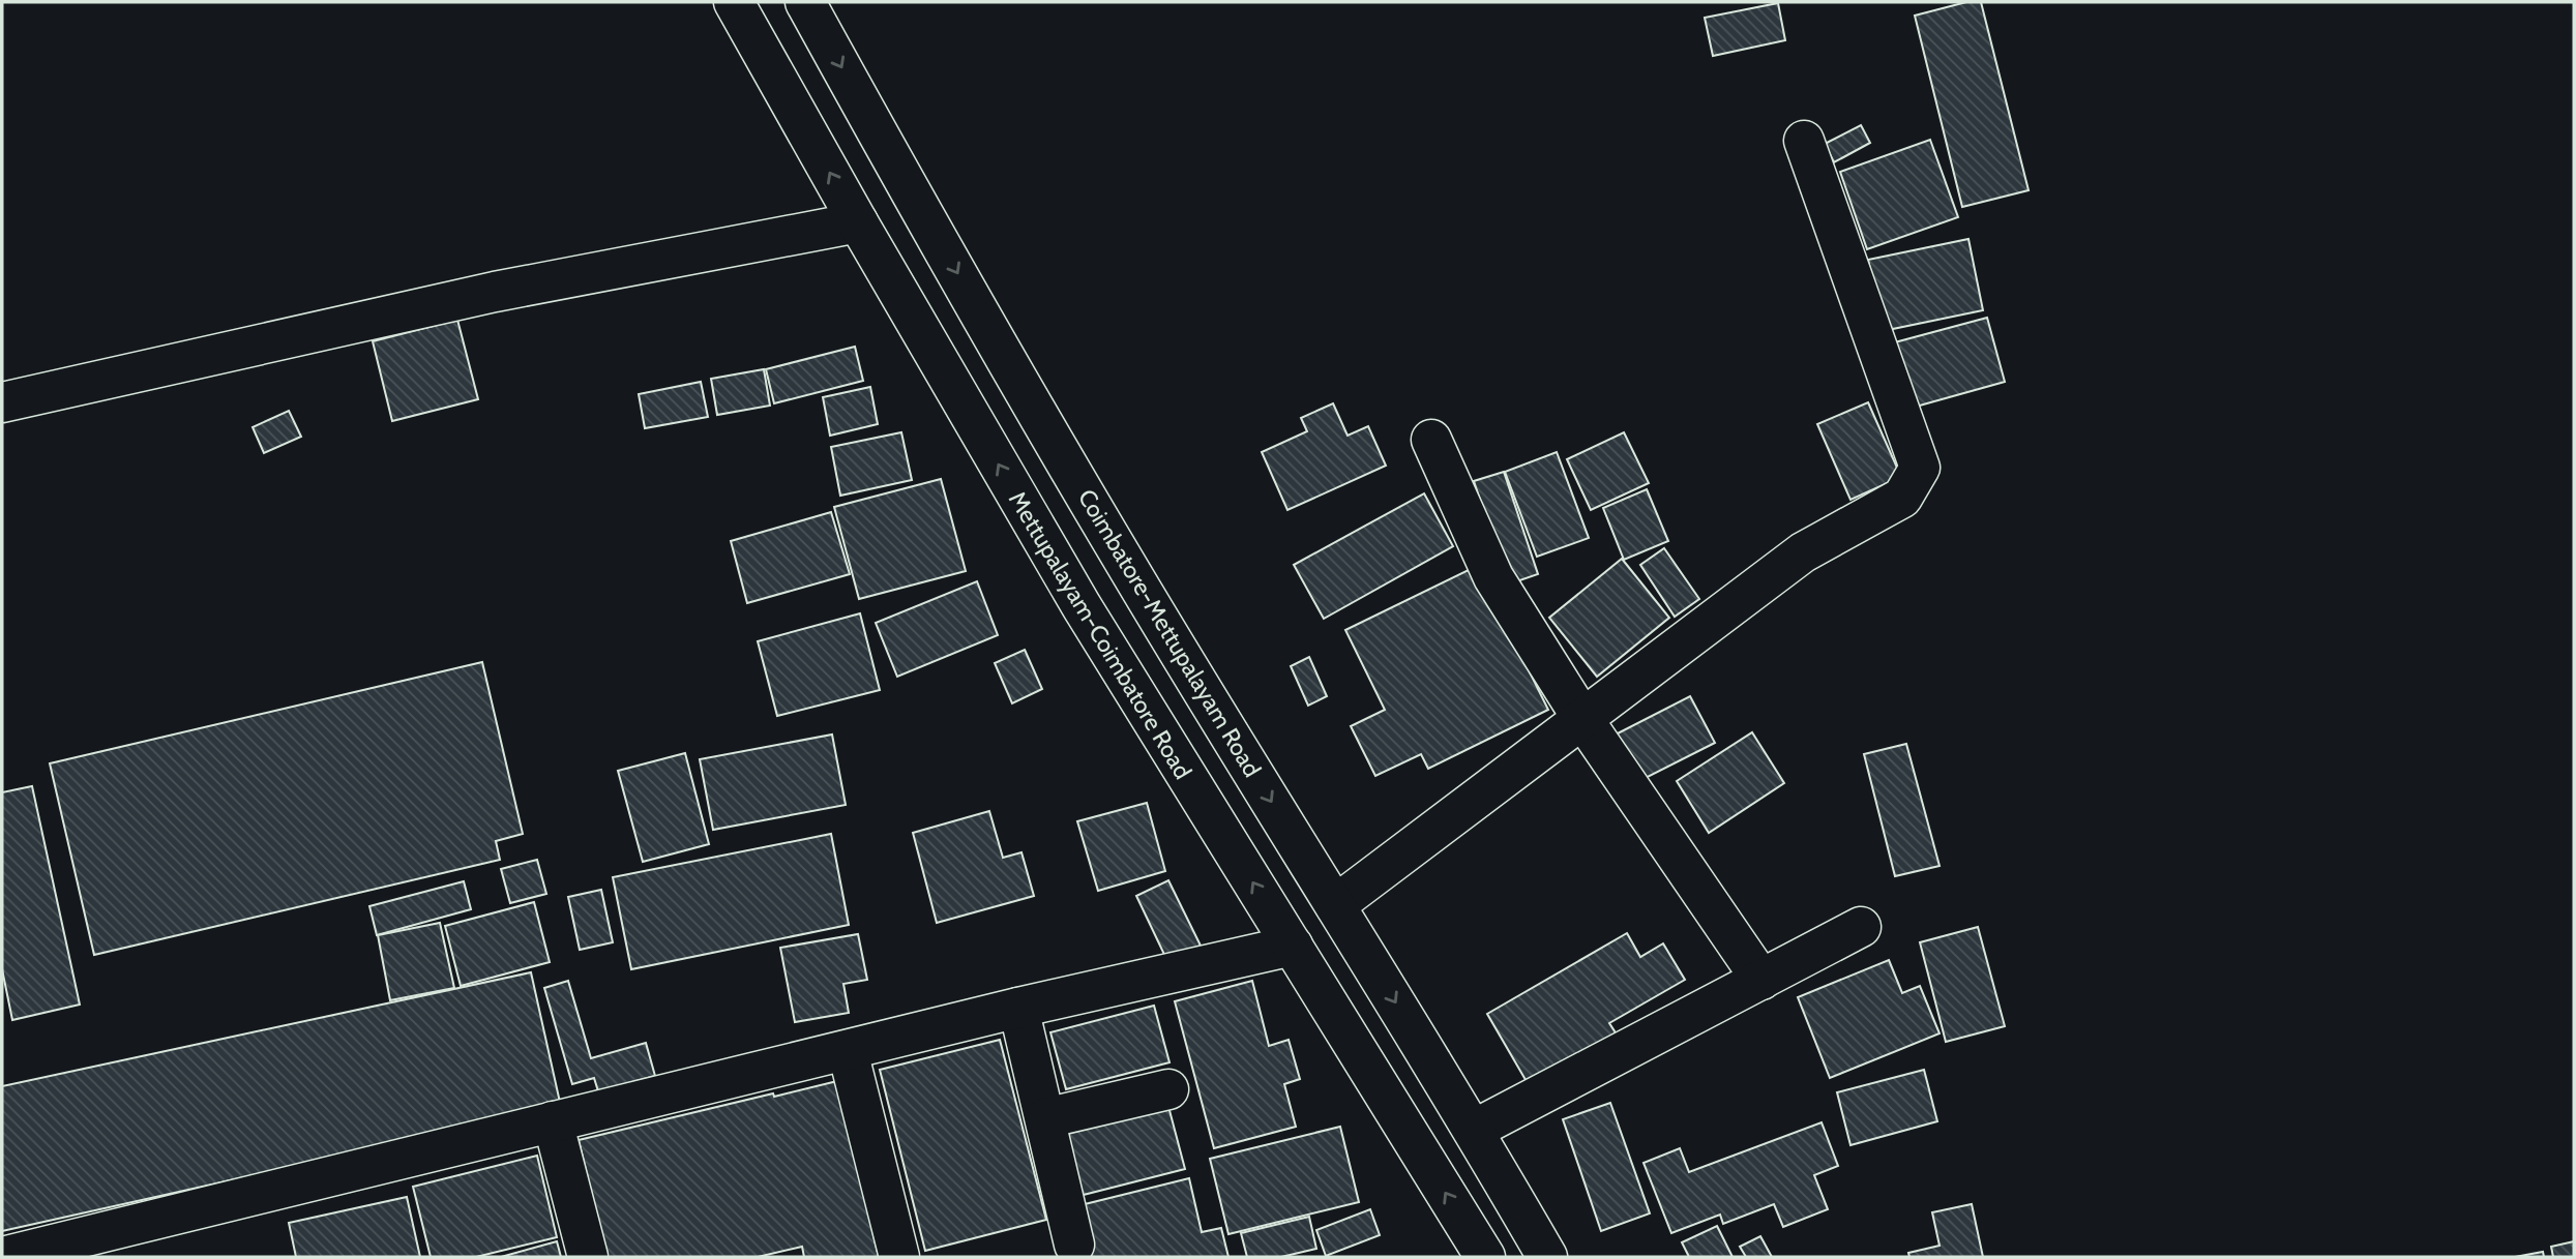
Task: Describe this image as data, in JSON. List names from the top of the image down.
{
  "streets": {
    "main road": ["Coimbatore-Mettupalayam Road", "Mettupalayam-Coimbatore Road"]
  },
  "one_way": ["Mettupalayam-Coimbatore Road"]
}
